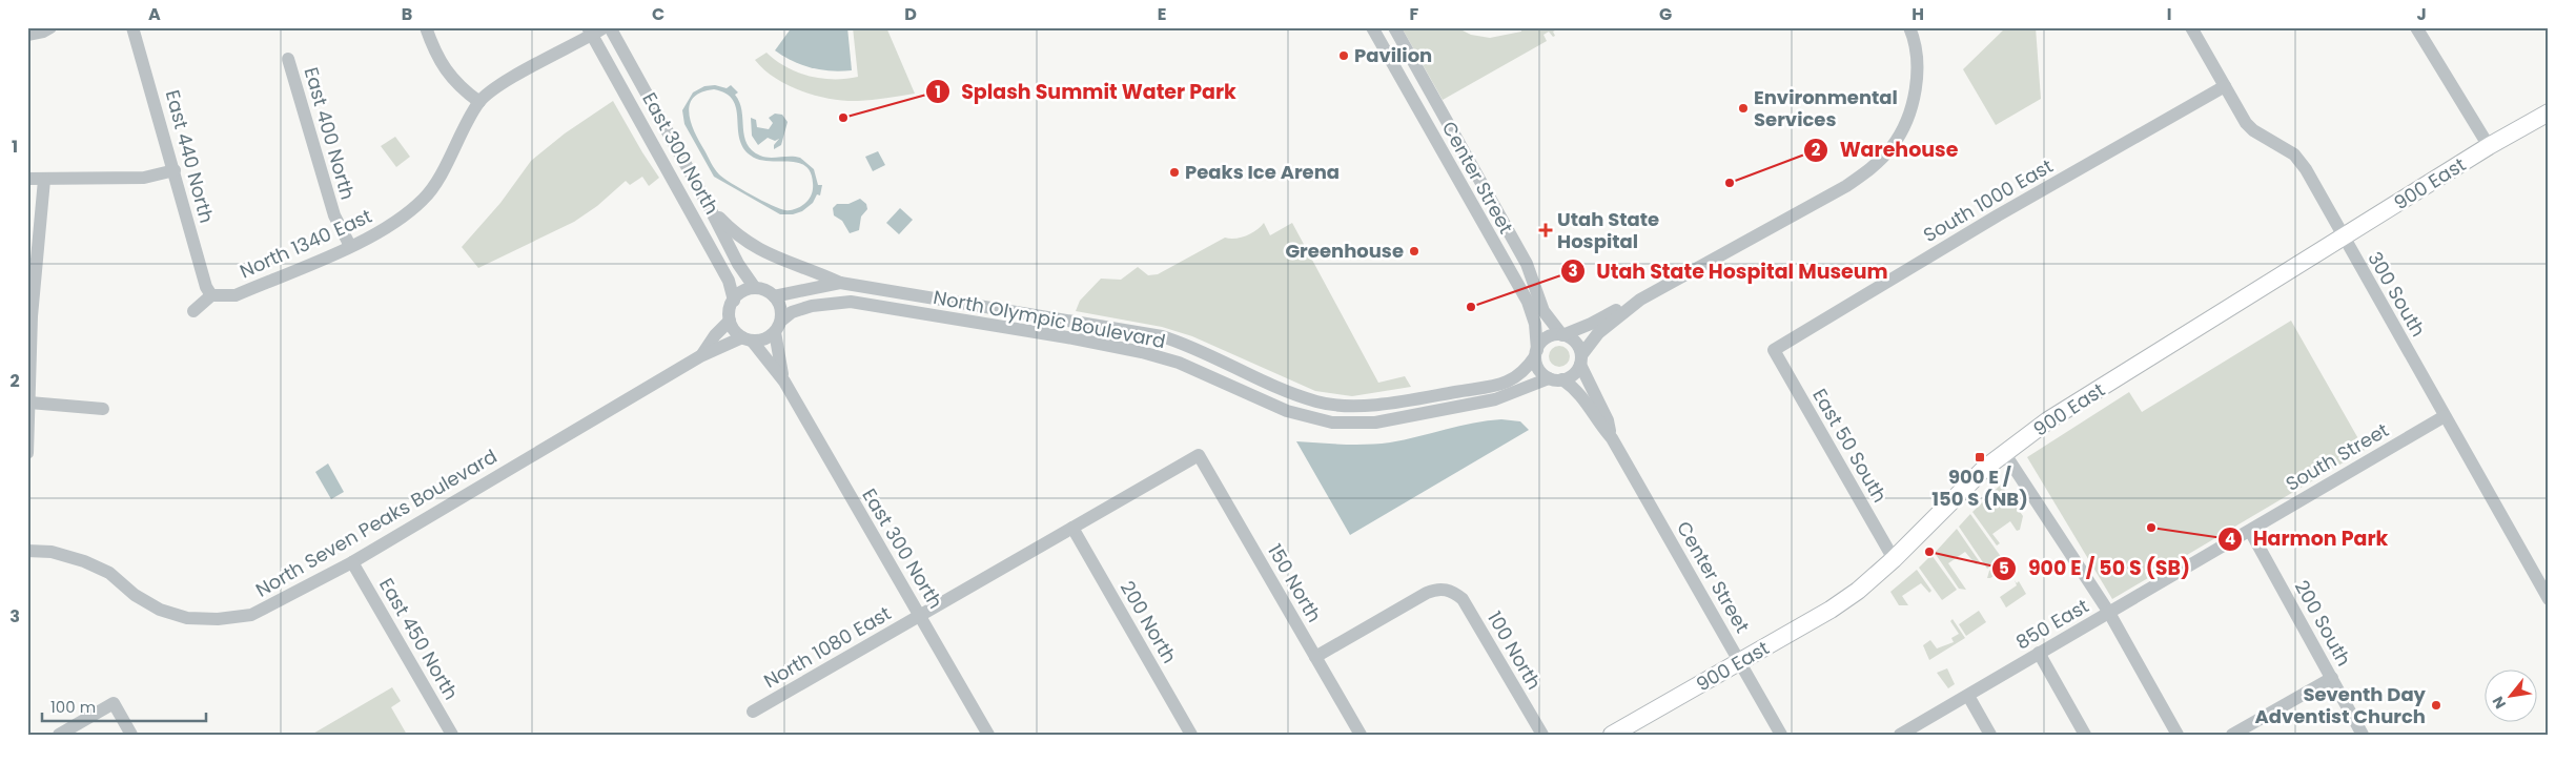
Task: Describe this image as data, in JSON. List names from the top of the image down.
{
  "streets": {
    "main road": ["900 East"],
    "street": [
      "East 400 North",
      "East 300 North",
      "East 440 North",
      "Center Street",
      "South 1000 East",
      "North 1340 East",
      "300 South",
      "North Olympic Boulevard",
      "East 50 South",
      "South Street",
      "North Seven Peaks Boulevard",
      "150 North",
      "200 North",
      "200 South",
      "850 East",
      "East 450 North",
      "North 1080 East",
      "100 North"
    ]
  },
  "crossings": [
    ["East 400 North", "North 1340 East"],
    ["East 300 North", "North 1340 East"],
    ["East 300 North", "North Olympic Boulevard"],
    ["East 300 North", "North Seven Peaks Boulevard"],
    ["East 300 North", "North 1080 East"],
    ["East 440 North", "North 1340 East"],
    ["Center Street", "900 East"],
    ["Center Street", "North Olympic Boulevard"],
    ["900 East", "300 South"],
    ["900 East", "East 50 South"],
    ["South 1000 East", "300 South"],
    ["South 1000 East", "East 50 South"],
    ["300 South", "South Street"],
    ["North Olympic Boulevard", "North Seven Peaks Boulevard"],
    ["South Street", "200 South"],
    ["South Street", "850 East"],
    ["North Seven Peaks Boulevard", "East 450 North"],
    ["150 North", "200 North"],
    ["150 North", "North 1080 East"],
    ["150 North", "100 North"],
    ["200 North", "North 1080 East"],
    ["200 South", "850 East"]
  ],
  "places": {
    "other": [
      "Pavilion",
      "Environmental Services",
      "Splash Summit Water Park",
      "Peaks Ice Arena",
      "Warehouse",
      "Greenhouse",
      "Utah State Hospital Museum",
      "Harmon Park",
      "900 E / 50 S (SB)",
      "Seventh Day Adventist Church"
    ],
    "health": ["Utah State Hospital"],
    "transit": ["900 E / 150 S (NB)"]
  },
  "scale_bar": "100 m",
  "north": "bottom left",
  "grid": {
    "columns": [
      "A",
      "B",
      "C",
      "D",
      "E",
      "F",
      "G",
      "H",
      "I",
      "J"
    ],
    "rows": ["1", "2", "3"]
  }
}
